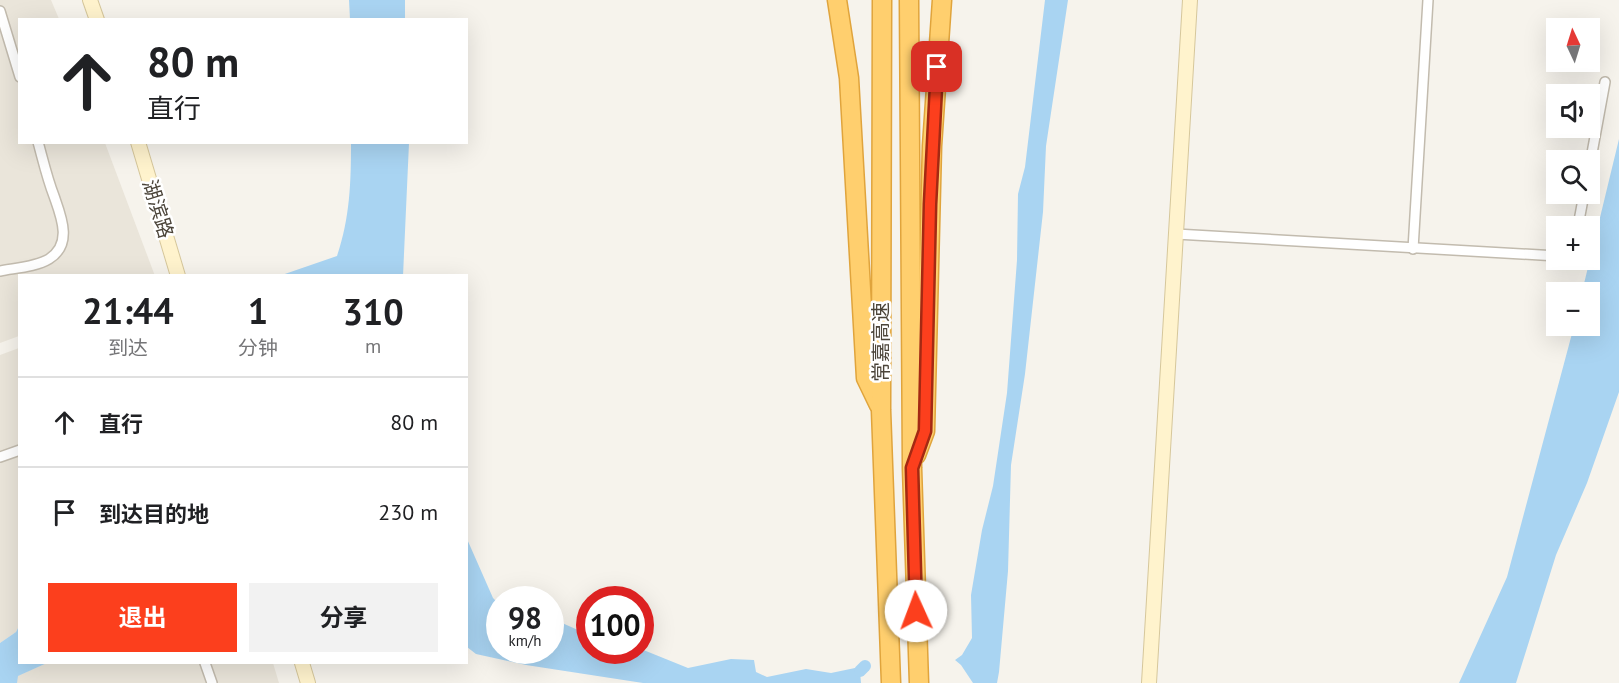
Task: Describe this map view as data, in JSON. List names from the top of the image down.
{
  "streets": {
    "highway": ["常嘉高速"],
    "street": ["湖滨路"]
  },
  "north": "top",
  "page": {
    "map_buttons": ["+", "−"],
    "turn": ["80 m", "直行"],
    "eta": [
      "21:44",
      "到达",
      "1",
      "分钟",
      "310",
      "m"
    ],
    "list": [
      {
        "name": "直行",
        "value": "80 m"
      },
      {
        "name": "到达目的地",
        "value": "230 m"
      }
    ],
    "buttons": ["退出", "分享"],
    "speed": "98 km/h",
    "limit": "100"
  }
}
